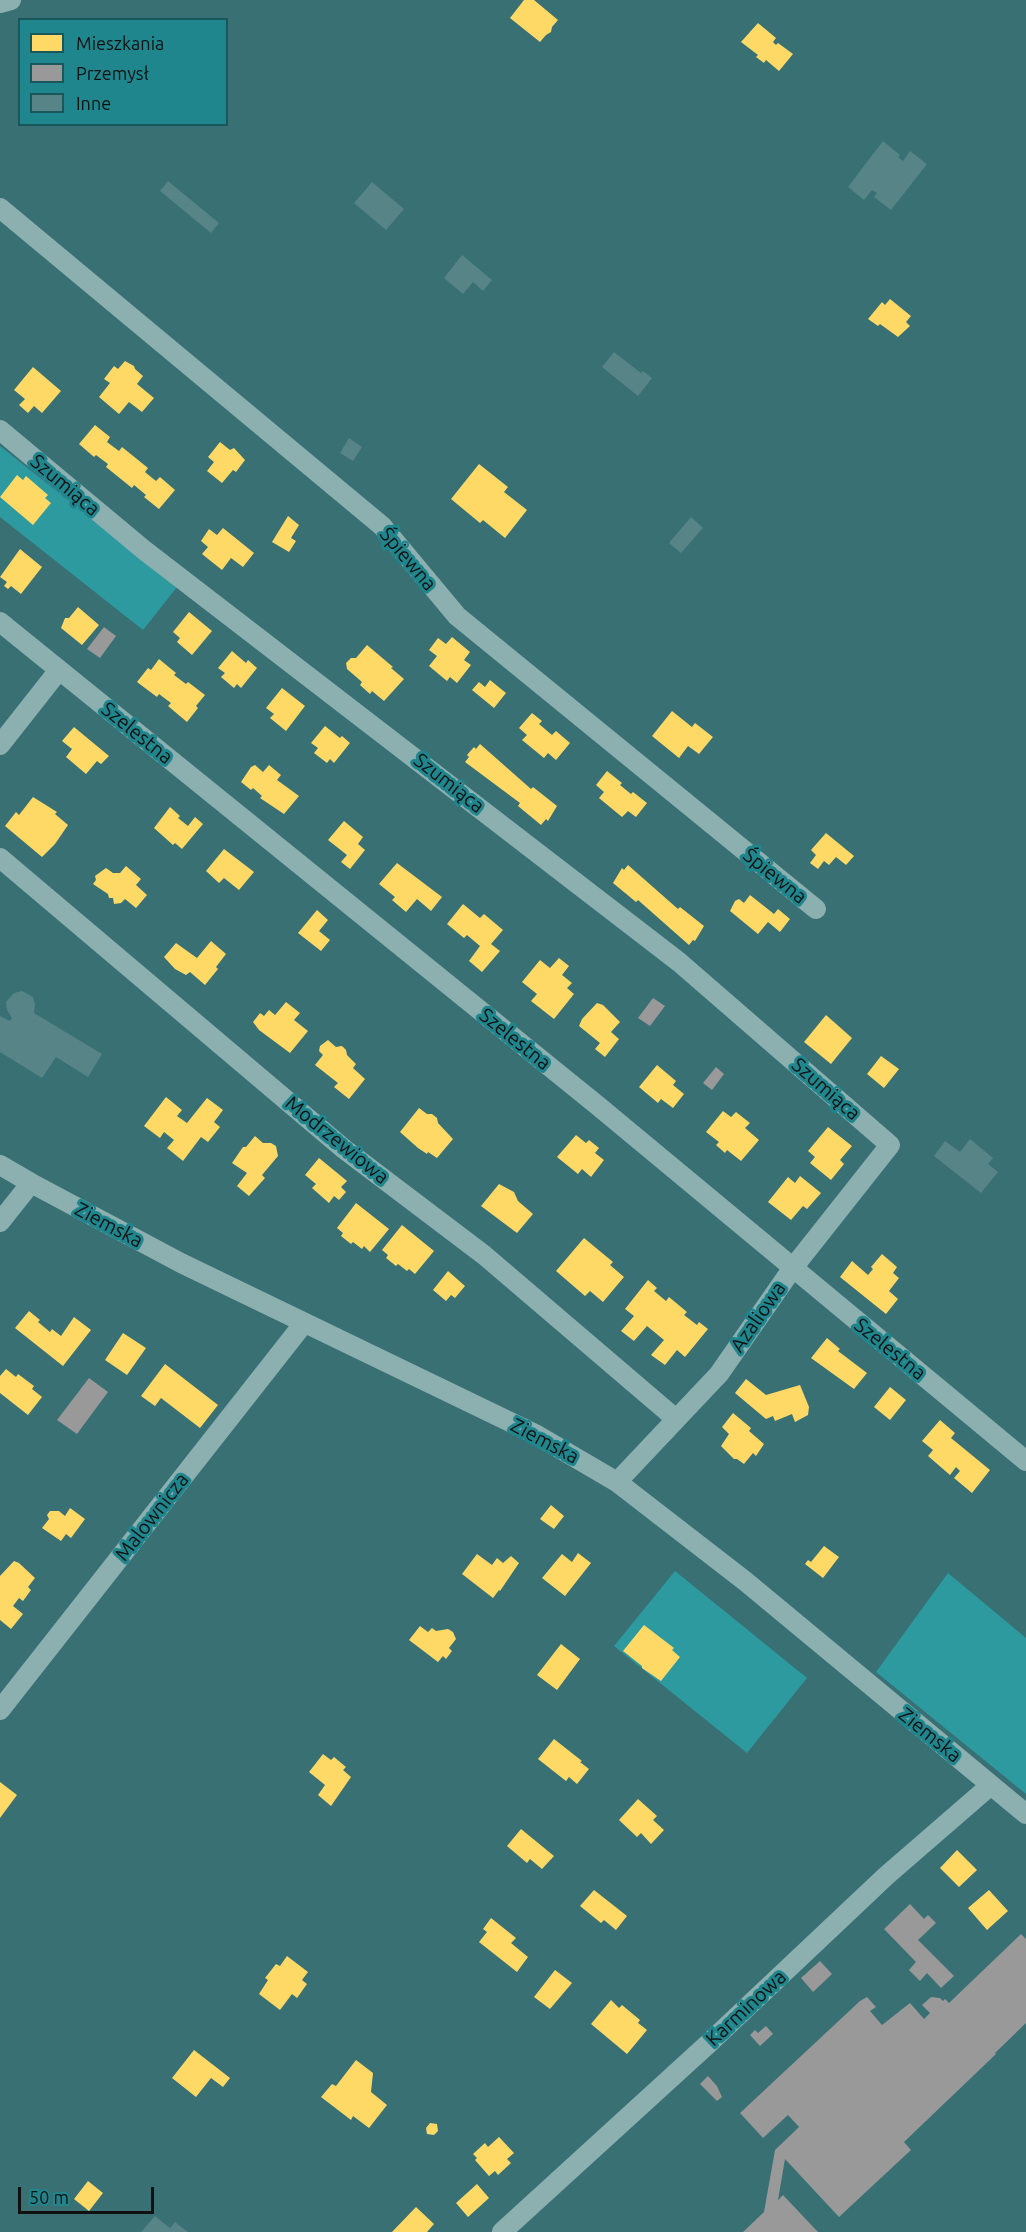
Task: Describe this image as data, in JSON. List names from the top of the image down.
{
  "streets": {
    "street": [
      "Szumiąca",
      "Śpiewna",
      "Szelestna",
      "Modrzewiowa",
      "Ziemska",
      "Azaliowa",
      "Malownicza",
      "Karminowa"
    ]
  },
  "crossings": [
    ["Szumiąca", "Azaliowa"],
    ["Szelestna", "Azaliowa"],
    ["Modrzewiowa", "Azaliowa"],
    ["Ziemska", "Azaliowa"],
    ["Ziemska", "Malownicza"],
    ["Ziemska", "Karminowa"]
  ],
  "legend": ["Mieszkania", "Przemysł", "Inne"],
  "scale_bar": "50 m"
}
